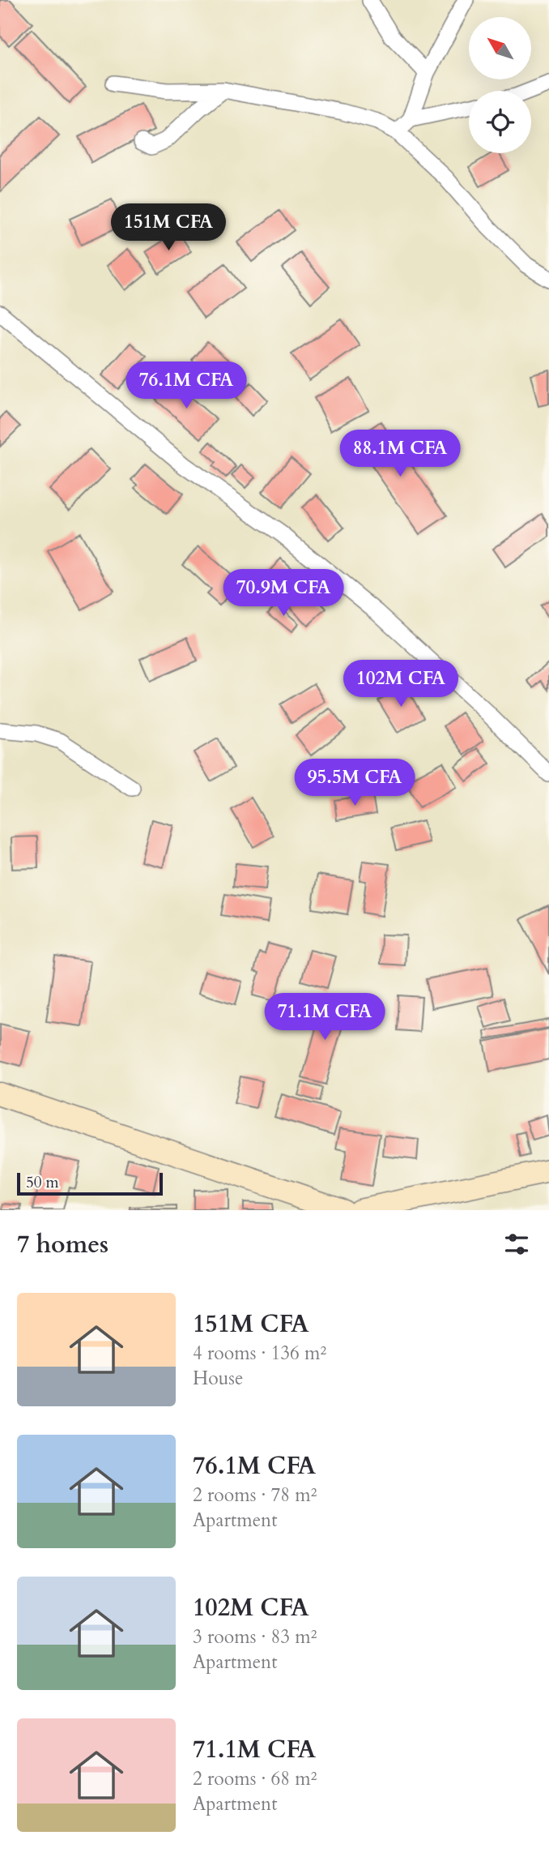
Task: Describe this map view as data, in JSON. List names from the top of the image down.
{
  "scale_bar": "50 m",
  "north": "top left",
  "page": {
    "price": [
      "151M CFA",
      "76.1M CFA",
      "88.1M CFA",
      "70.9M CFA",
      "102M CFA",
      "95.5M CFA",
      "71.1M CFA"
    ],
    "scale": "50 m",
    "heading": "7 homes",
    "list": [
      {
        "name": "151M CFA",
        "note": "4 rooms · 136 m² · House"
      },
      {
        "name": "76.1M CFA",
        "note": "2 rooms · 78 m² · Apartment"
      },
      {
        "name": "102M CFA",
        "note": "3 rooms · 83 m² · Apartment"
      },
      {
        "name": "71.1M CFA",
        "note": "2 rooms · 68 m² · Apartment"
      }
    ]
  }
}
